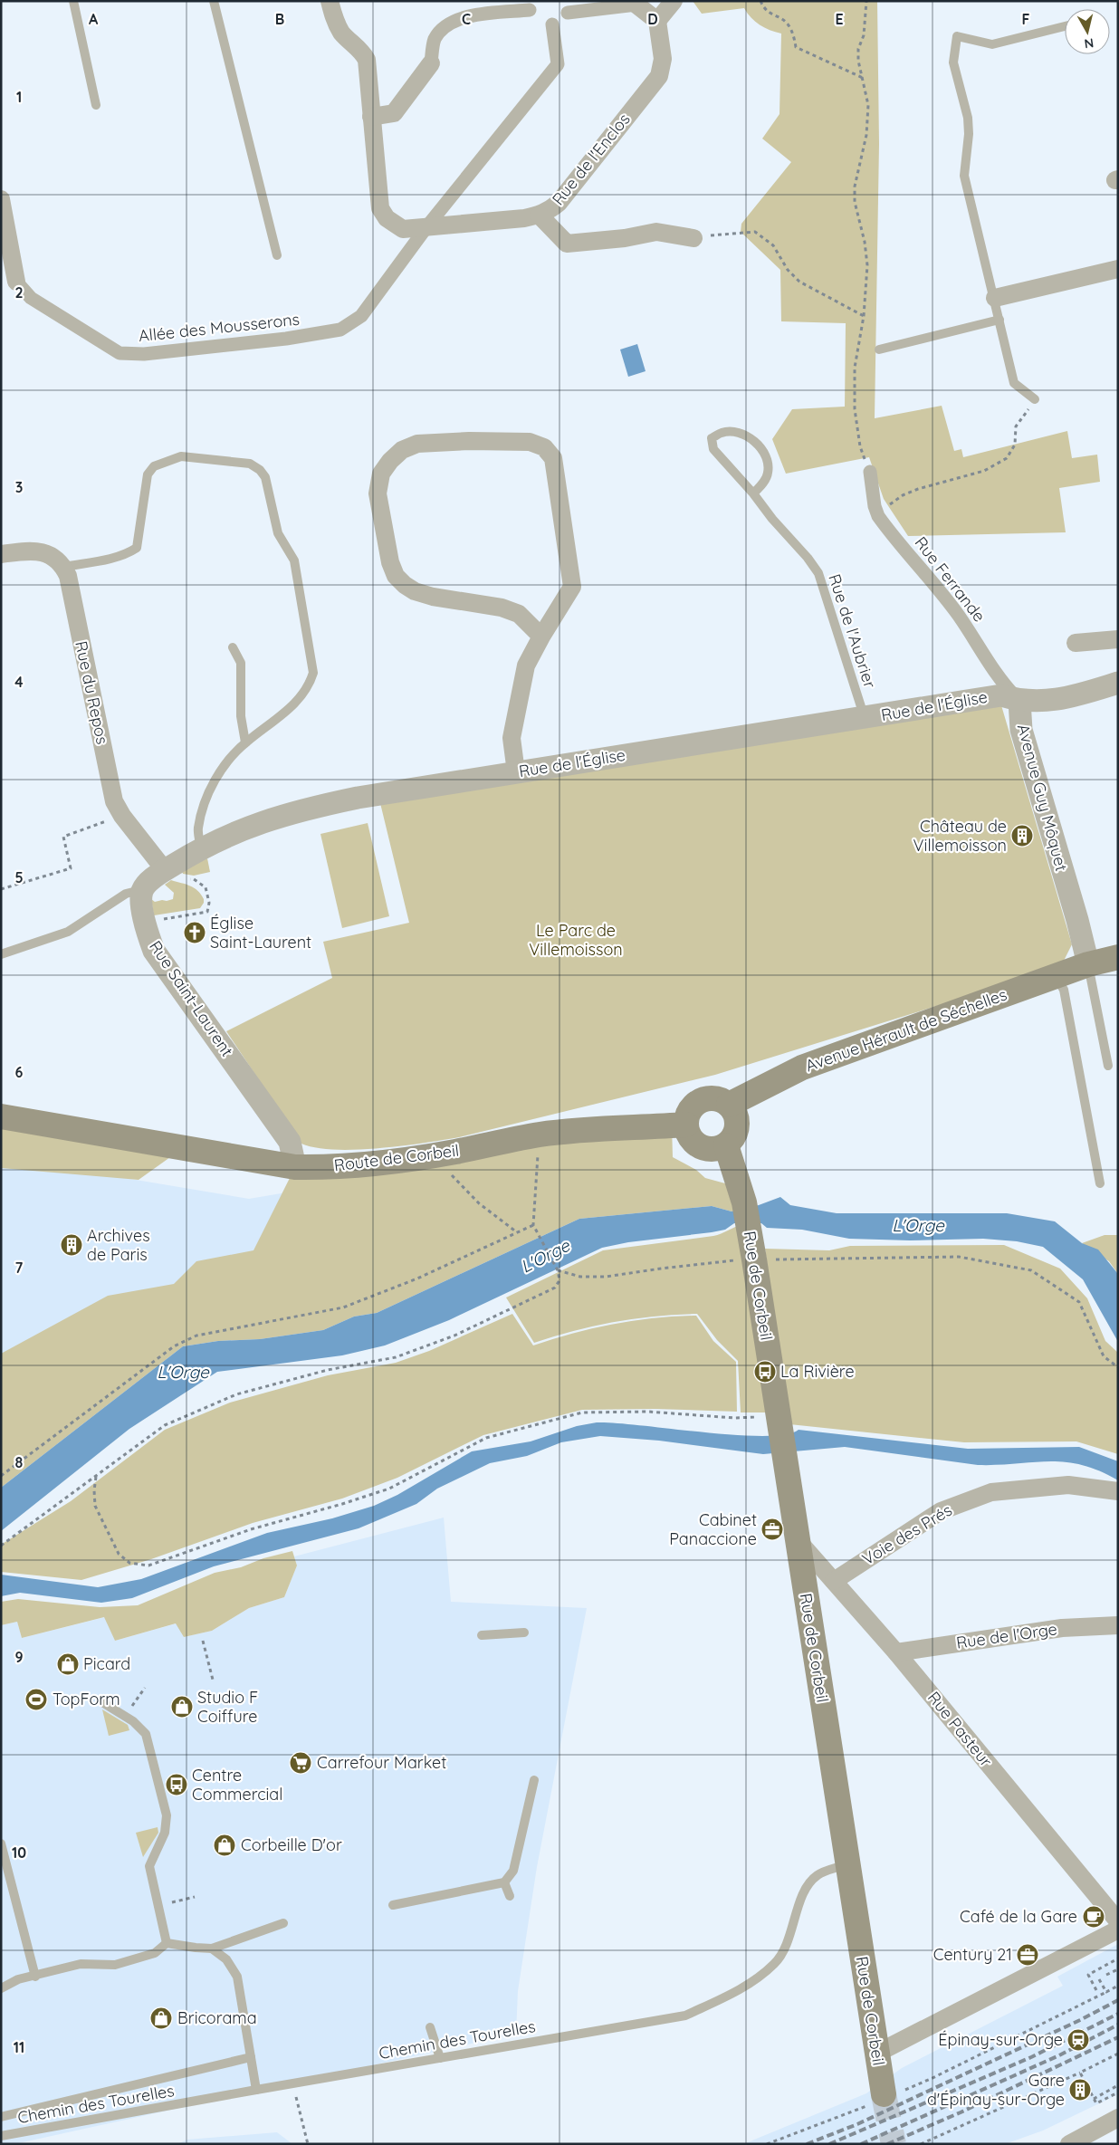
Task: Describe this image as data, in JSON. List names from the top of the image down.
{
  "streets": {
    "main road": ["Avenue Hérault de Séchelles", "Route de Corbeil", "Rue de Corbeil"],
    "street": [
      "Rue de l'Enclos",
      "Allée des Mousserons",
      "Rue Ferrande",
      "Rue du Repos",
      "Rue de l'Église",
      "Avenue Guy Môquet",
      "Rue Saint-Laurent",
      "Voie des Prés",
      "Rue de l'Orge",
      "Rue Pasteur"
    ],
    "lane": ["Rue de l'Aubrier", "Chemin des Tourelles"]
  },
  "crossings": [
    ["Rue de l'Enclos", "Allée des Mousserons"],
    ["Rue Ferrande", "Rue de l'Église"],
    ["Rue Ferrande", "Avenue Guy Môquet"],
    ["Rue de l'Aubrier", "Rue de l'Église"],
    ["Rue du Repos", "Rue de l'Église"],
    ["Rue de l'Église", "Avenue Guy Môquet"],
    ["Rue de l'Église", "Rue Saint-Laurent"],
    ["Avenue Guy Môquet", "Avenue Hérault de Séchelles"],
    ["Rue Saint-Laurent", "Route de Corbeil"],
    ["Avenue Hérault de Séchelles", "Route de Corbeil"],
    ["Avenue Hérault de Séchelles", "Rue de Corbeil"],
    ["Route de Corbeil", "Rue de Corbeil"],
    ["Rue de Corbeil", "Rue Pasteur"],
    ["Rue de Corbeil", "Chemin des Tourelles"],
    ["Voie des Prés", "Rue Pasteur"],
    ["Rue de l'Orge", "Rue Pasteur"]
  ],
  "water": ["L'Orge"],
  "parks": ["Le Parc de Villemoisson"],
  "places": {
    "building": ["Château de Villemoisson", "Archives de Paris", "Gare d'Épinay-sur-Orge"],
    "church": ["Église Saint-Laurent"],
    "bus stop": ["La Rivière", "Centre Commercial"],
    "office": ["Cabinet Panaccione", "Century 21"],
    "shop": [
      "Picard",
      "Studio F Coiffure",
      "Corbeille D'or",
      "Bricorama"
    ],
    "sports": ["TopForm"],
    "supermarket": ["Carrefour Market"],
    "cafe": ["Café de la Gare"],
    "station": ["Épinay-sur-Orge"]
  },
  "north": "bottom",
  "grid": {
    "columns": [
      "A",
      "B",
      "C",
      "D",
      "E",
      "F"
    ],
    "rows": [
      "1",
      "2",
      "3",
      "4",
      "5",
      "6",
      "7",
      "8",
      "9",
      "10",
      "11"
    ]
  }
}
